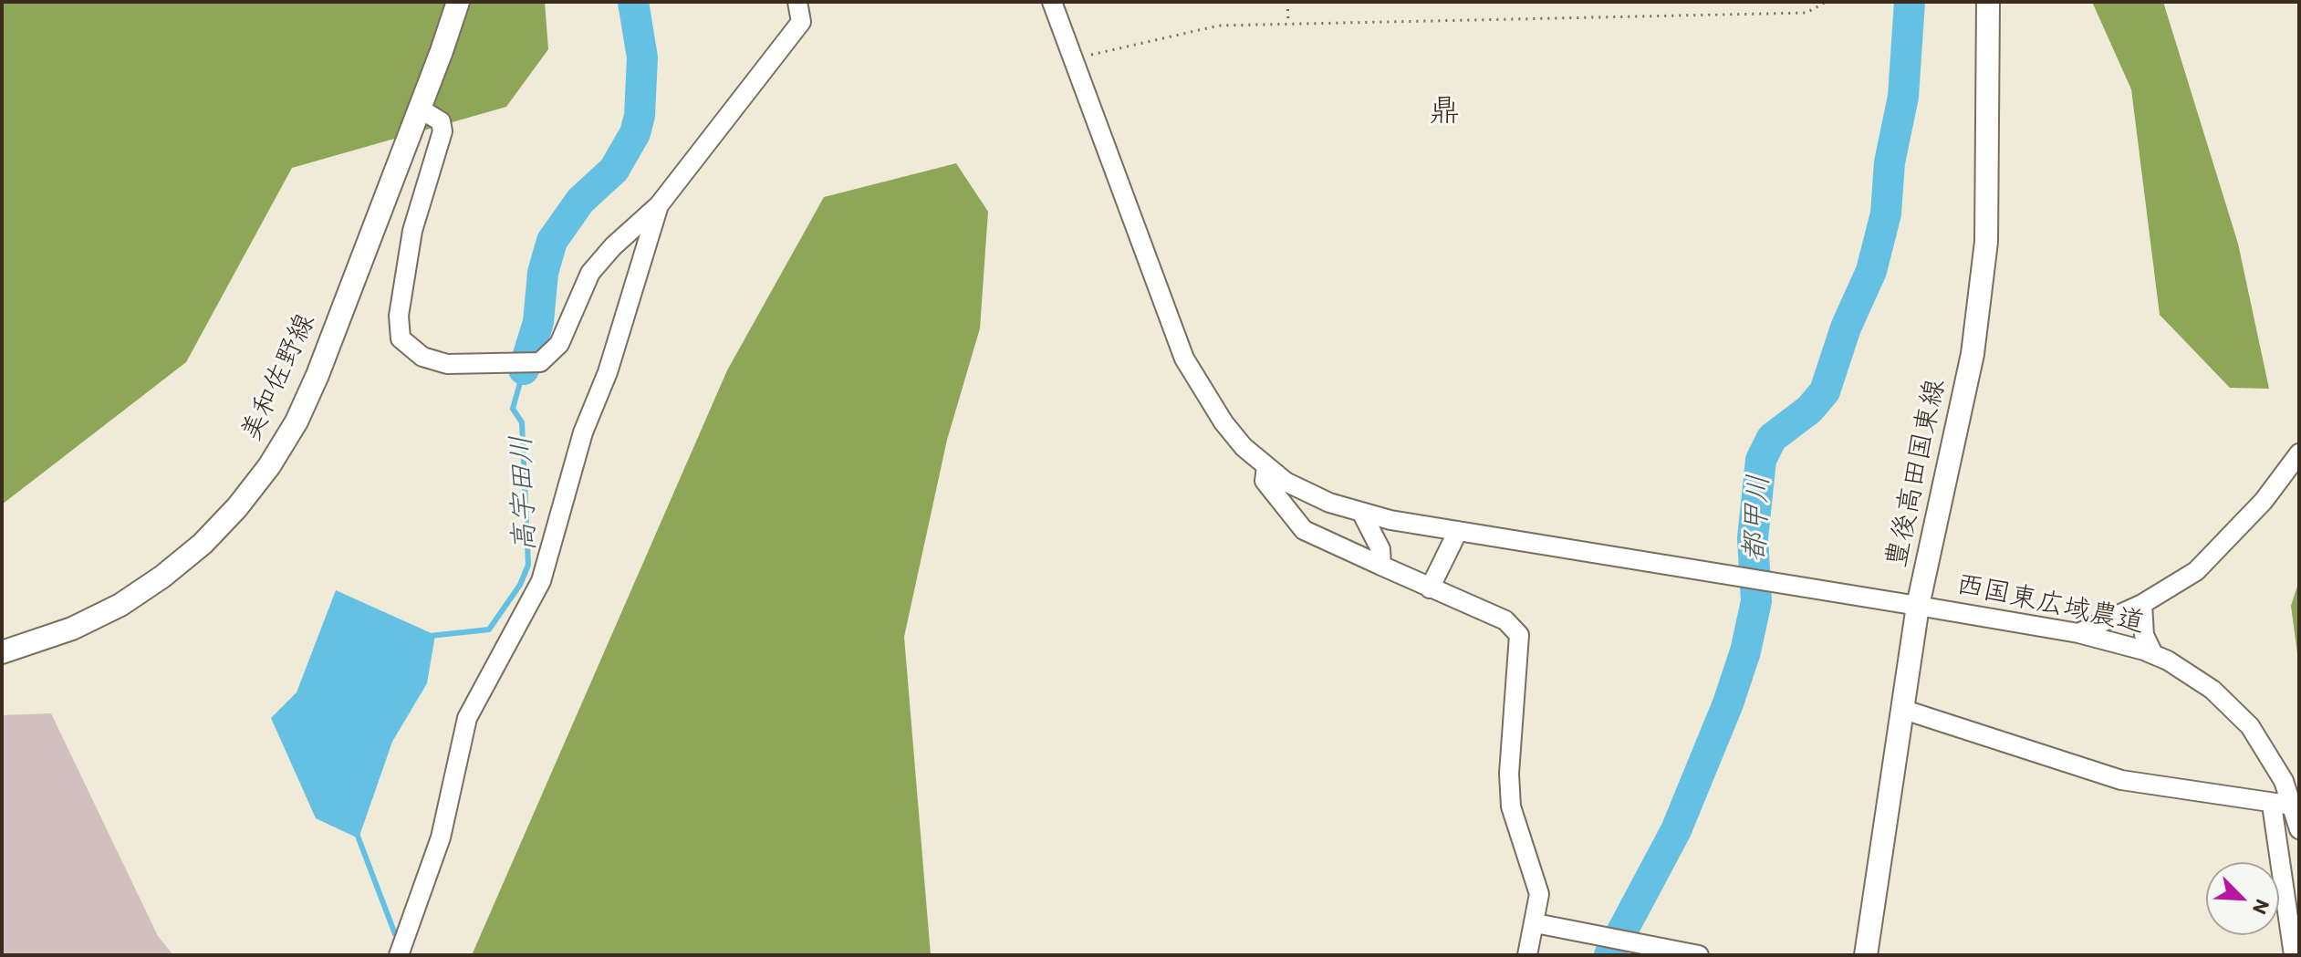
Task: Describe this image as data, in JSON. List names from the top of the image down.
{
  "streets": {
    "main road": ["美和佐野線", "豊後高田国東線"],
    "street": ["西国東広域農道"]
  },
  "crossings": [
    ["豊後高田国東線", "西国東広域農道"]
  ],
  "districts": ["鼎"],
  "water": ["高宇田川", "都甲川"],
  "north": "bottom right"
}
